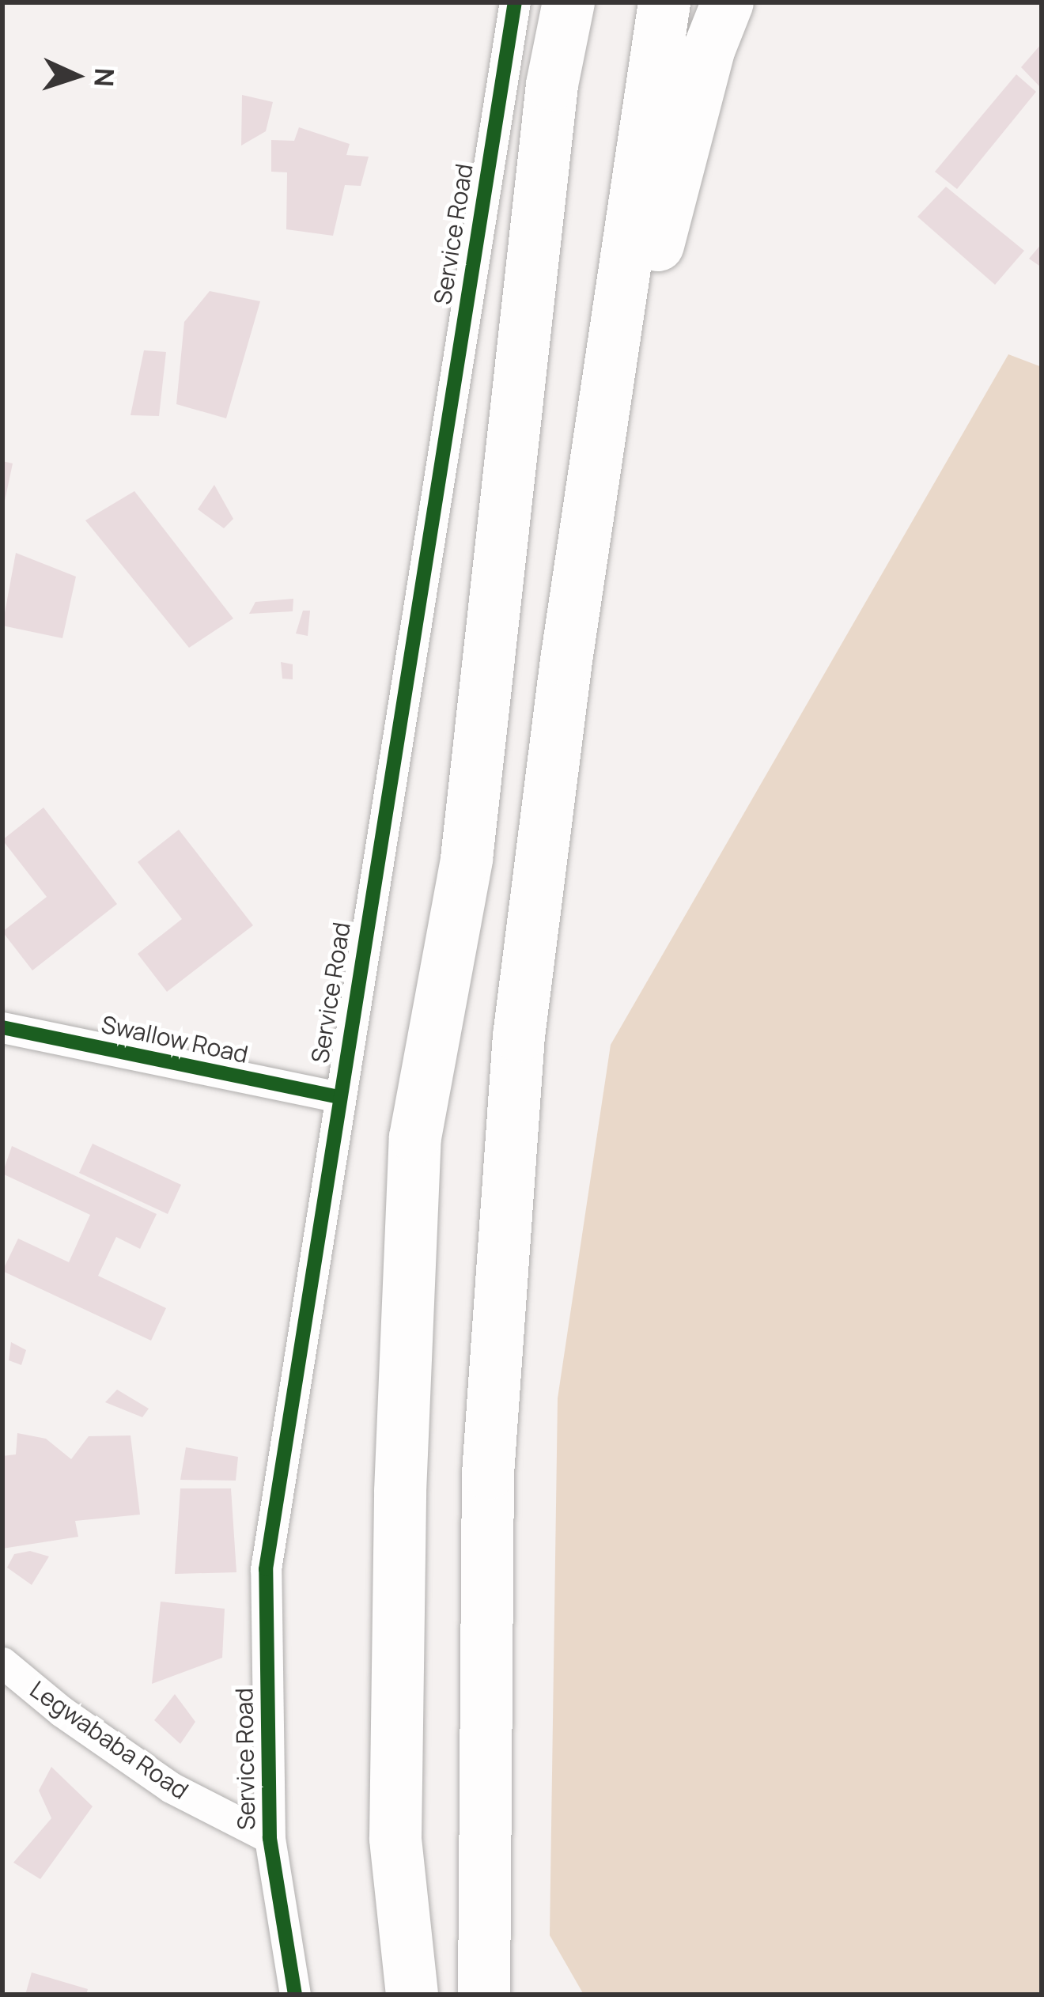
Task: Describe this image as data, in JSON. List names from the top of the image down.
{
  "streets": {
    "street": ["Service Road", "Swallow Road", "Legwababa Road"]
  },
  "crossings": [
    ["Service Road", "Swallow Road"],
    ["Service Road", "Legwababa Road"]
  ],
  "north": "right"
}
